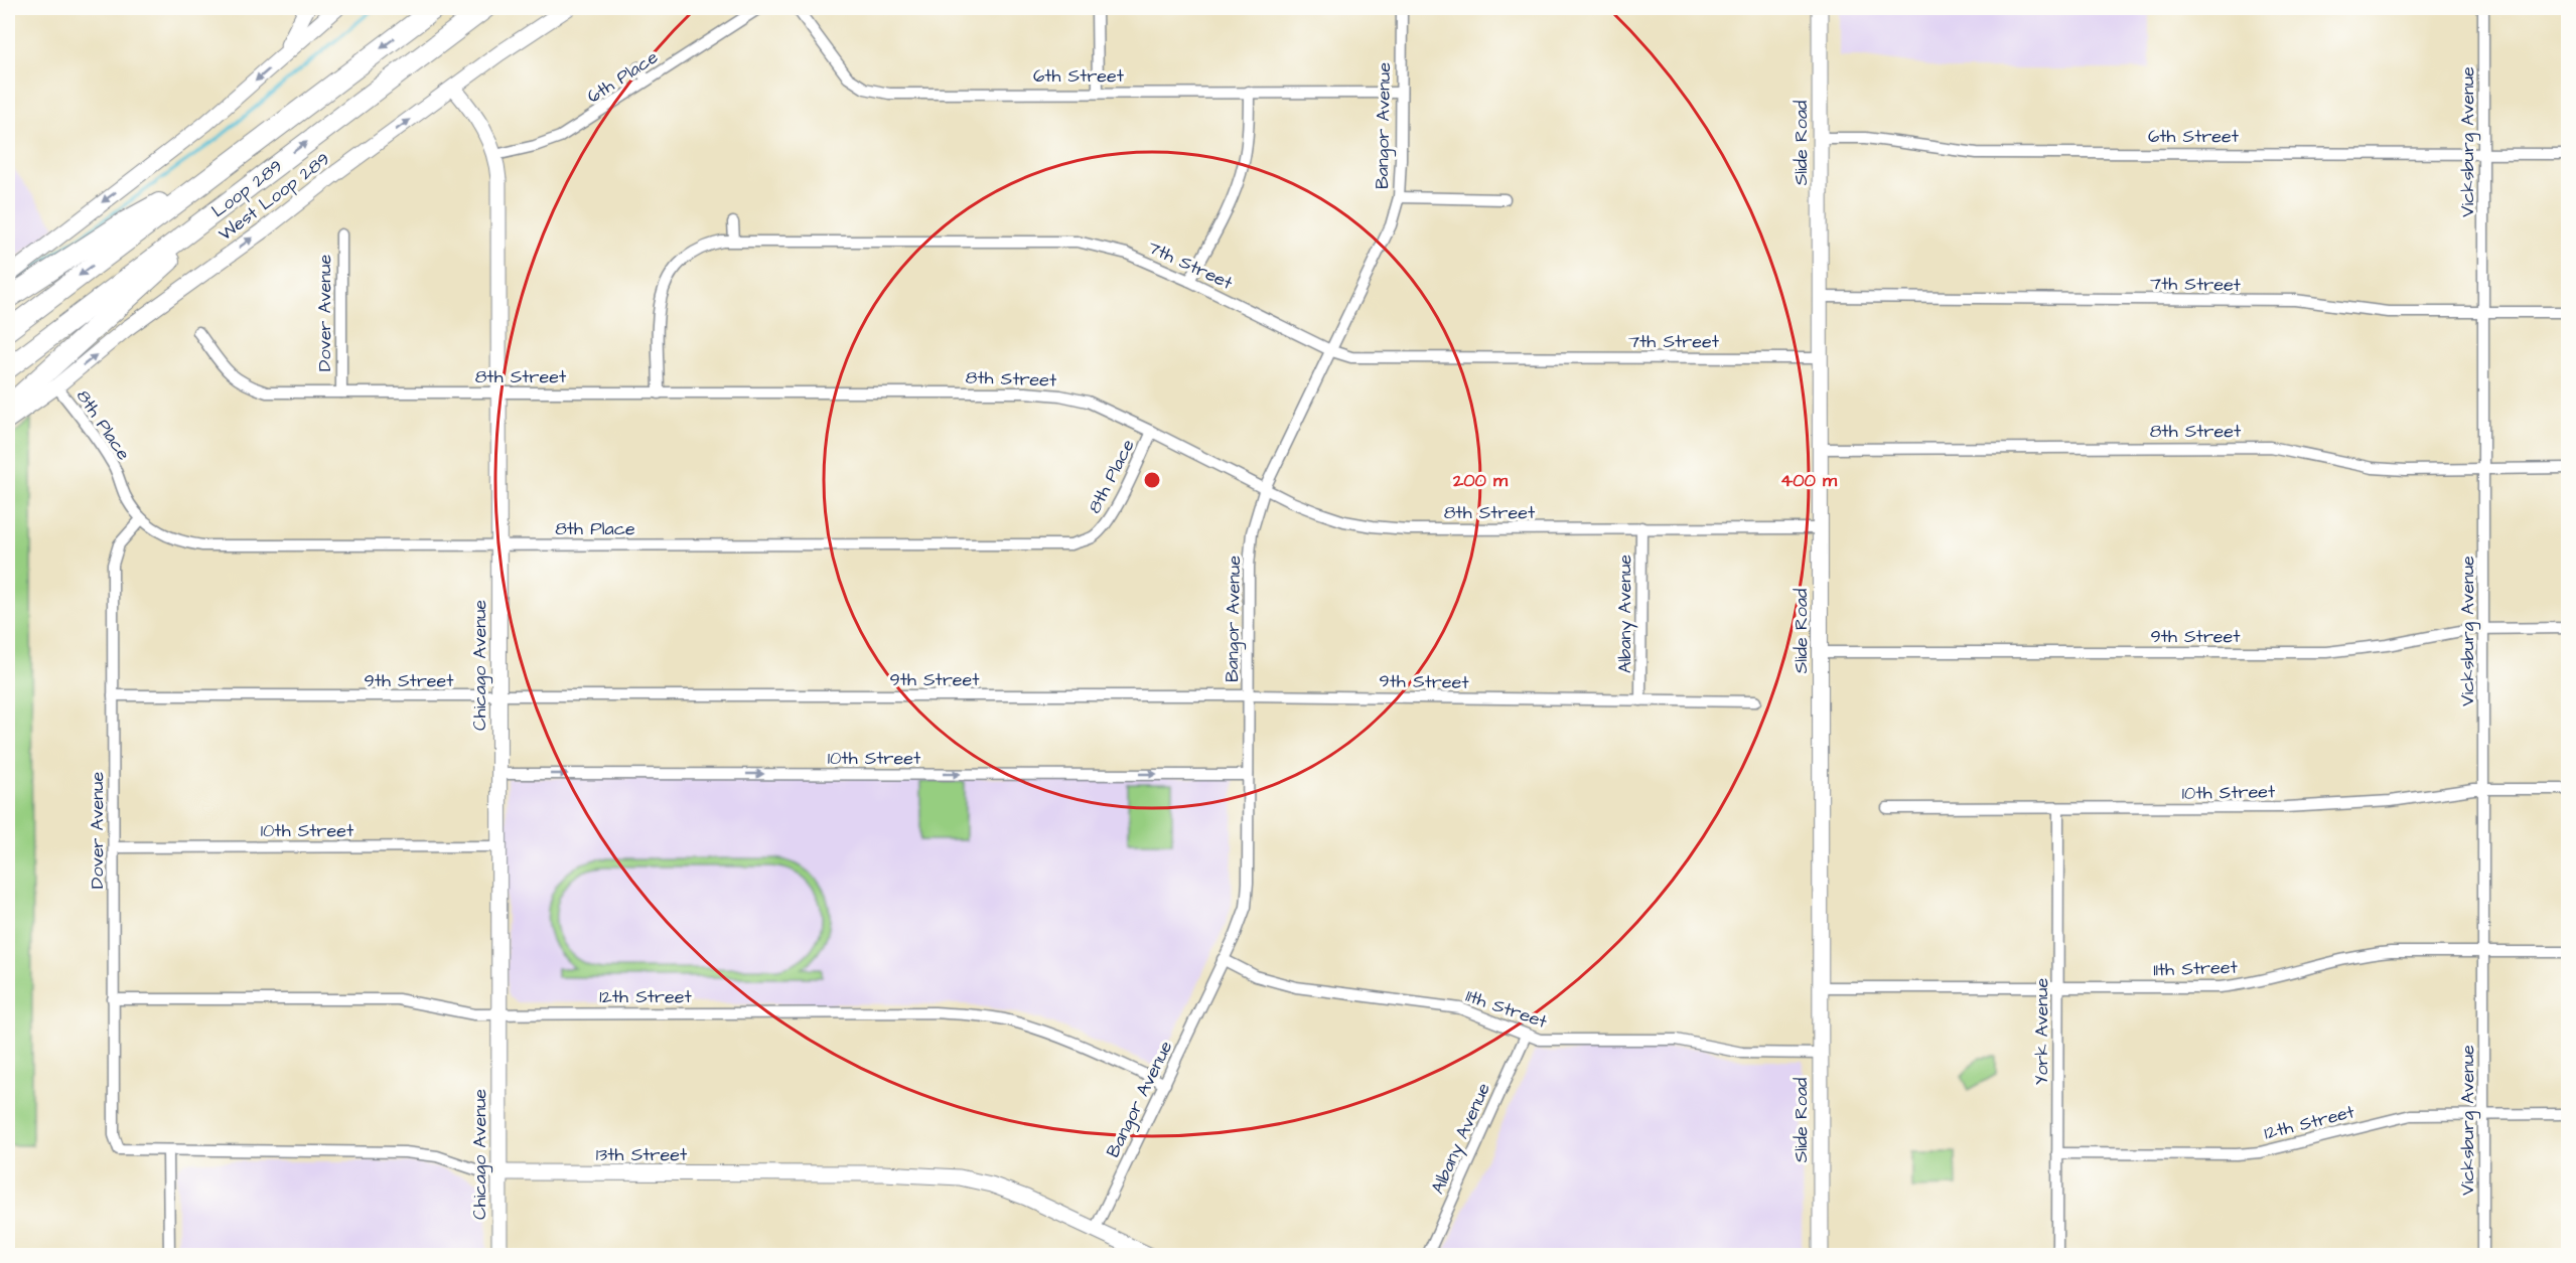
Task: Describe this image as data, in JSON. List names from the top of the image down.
{
  "streets": {
    "highway": ["Loop 289"],
    "main road": [
      "Slide Road",
      "West Loop 289",
      "Chicago Avenue",
      "13th Street"
    ],
    "street": [
      "6th Street",
      "6th Place",
      "Bangor Avenue",
      "Vicksburg Avenue",
      "7th Street",
      "Dover Avenue",
      "8th Street",
      "8th Place",
      "Albany Avenue",
      "9th Street",
      "10th Street",
      "11th Street",
      "12th Street",
      "York Avenue"
    ]
  },
  "crossings": [
    ["6th Street", "Bangor Avenue"],
    ["6th Street", "Vicksburg Avenue"],
    ["6th Street", "Slide Road"],
    ["6th Place", "Chicago Avenue"],
    ["Bangor Avenue", "7th Street"],
    ["Bangor Avenue", "8th Street"],
    ["Bangor Avenue", "9th Street"],
    ["Bangor Avenue", "10th Street"],
    ["Bangor Avenue", "11th Street"],
    ["Bangor Avenue", "12th Street"],
    ["Bangor Avenue", "13th Street"],
    ["Vicksburg Avenue", "7th Street"],
    ["Vicksburg Avenue", "8th Street"],
    ["Vicksburg Avenue", "9th Street"],
    ["Vicksburg Avenue", "10th Street"],
    ["Vicksburg Avenue", "11th Street"],
    ["Vicksburg Avenue", "12th Street"],
    ["Slide Road", "7th Street"],
    ["Slide Road", "8th Street"],
    ["Slide Road", "9th Street"],
    ["Slide Road", "11th Street"],
    ["West Loop 289", "8th Place"],
    ["West Loop 289", "Chicago Avenue"],
    ["7th Street", "8th Street"],
    ["Dover Avenue", "8th Street"],
    ["Dover Avenue", "8th Place"],
    ["Dover Avenue", "9th Street"],
    ["Dover Avenue", "10th Street"],
    ["Dover Avenue", "12th Street"],
    ["Dover Avenue", "13th Street"],
    ["8th Street", "8th Place"],
    ["8th Street", "Albany Avenue"],
    ["8th Street", "Chicago Avenue"],
    ["8th Place", "Chicago Avenue"],
    ["Albany Avenue", "9th Street"],
    ["Albany Avenue", "11th Street"],
    ["9th Street", "Chicago Avenue"],
    ["Chicago Avenue", "10th Street"],
    ["Chicago Avenue", "12th Street"],
    ["Chicago Avenue", "13th Street"],
    ["10th Street", "York Avenue"],
    ["11th Street", "York Avenue"],
    ["12th Street", "York Avenue"]
  ],
  "one_way": ["10th Street"],
  "rings": ["200 m", "400 m"]
}
